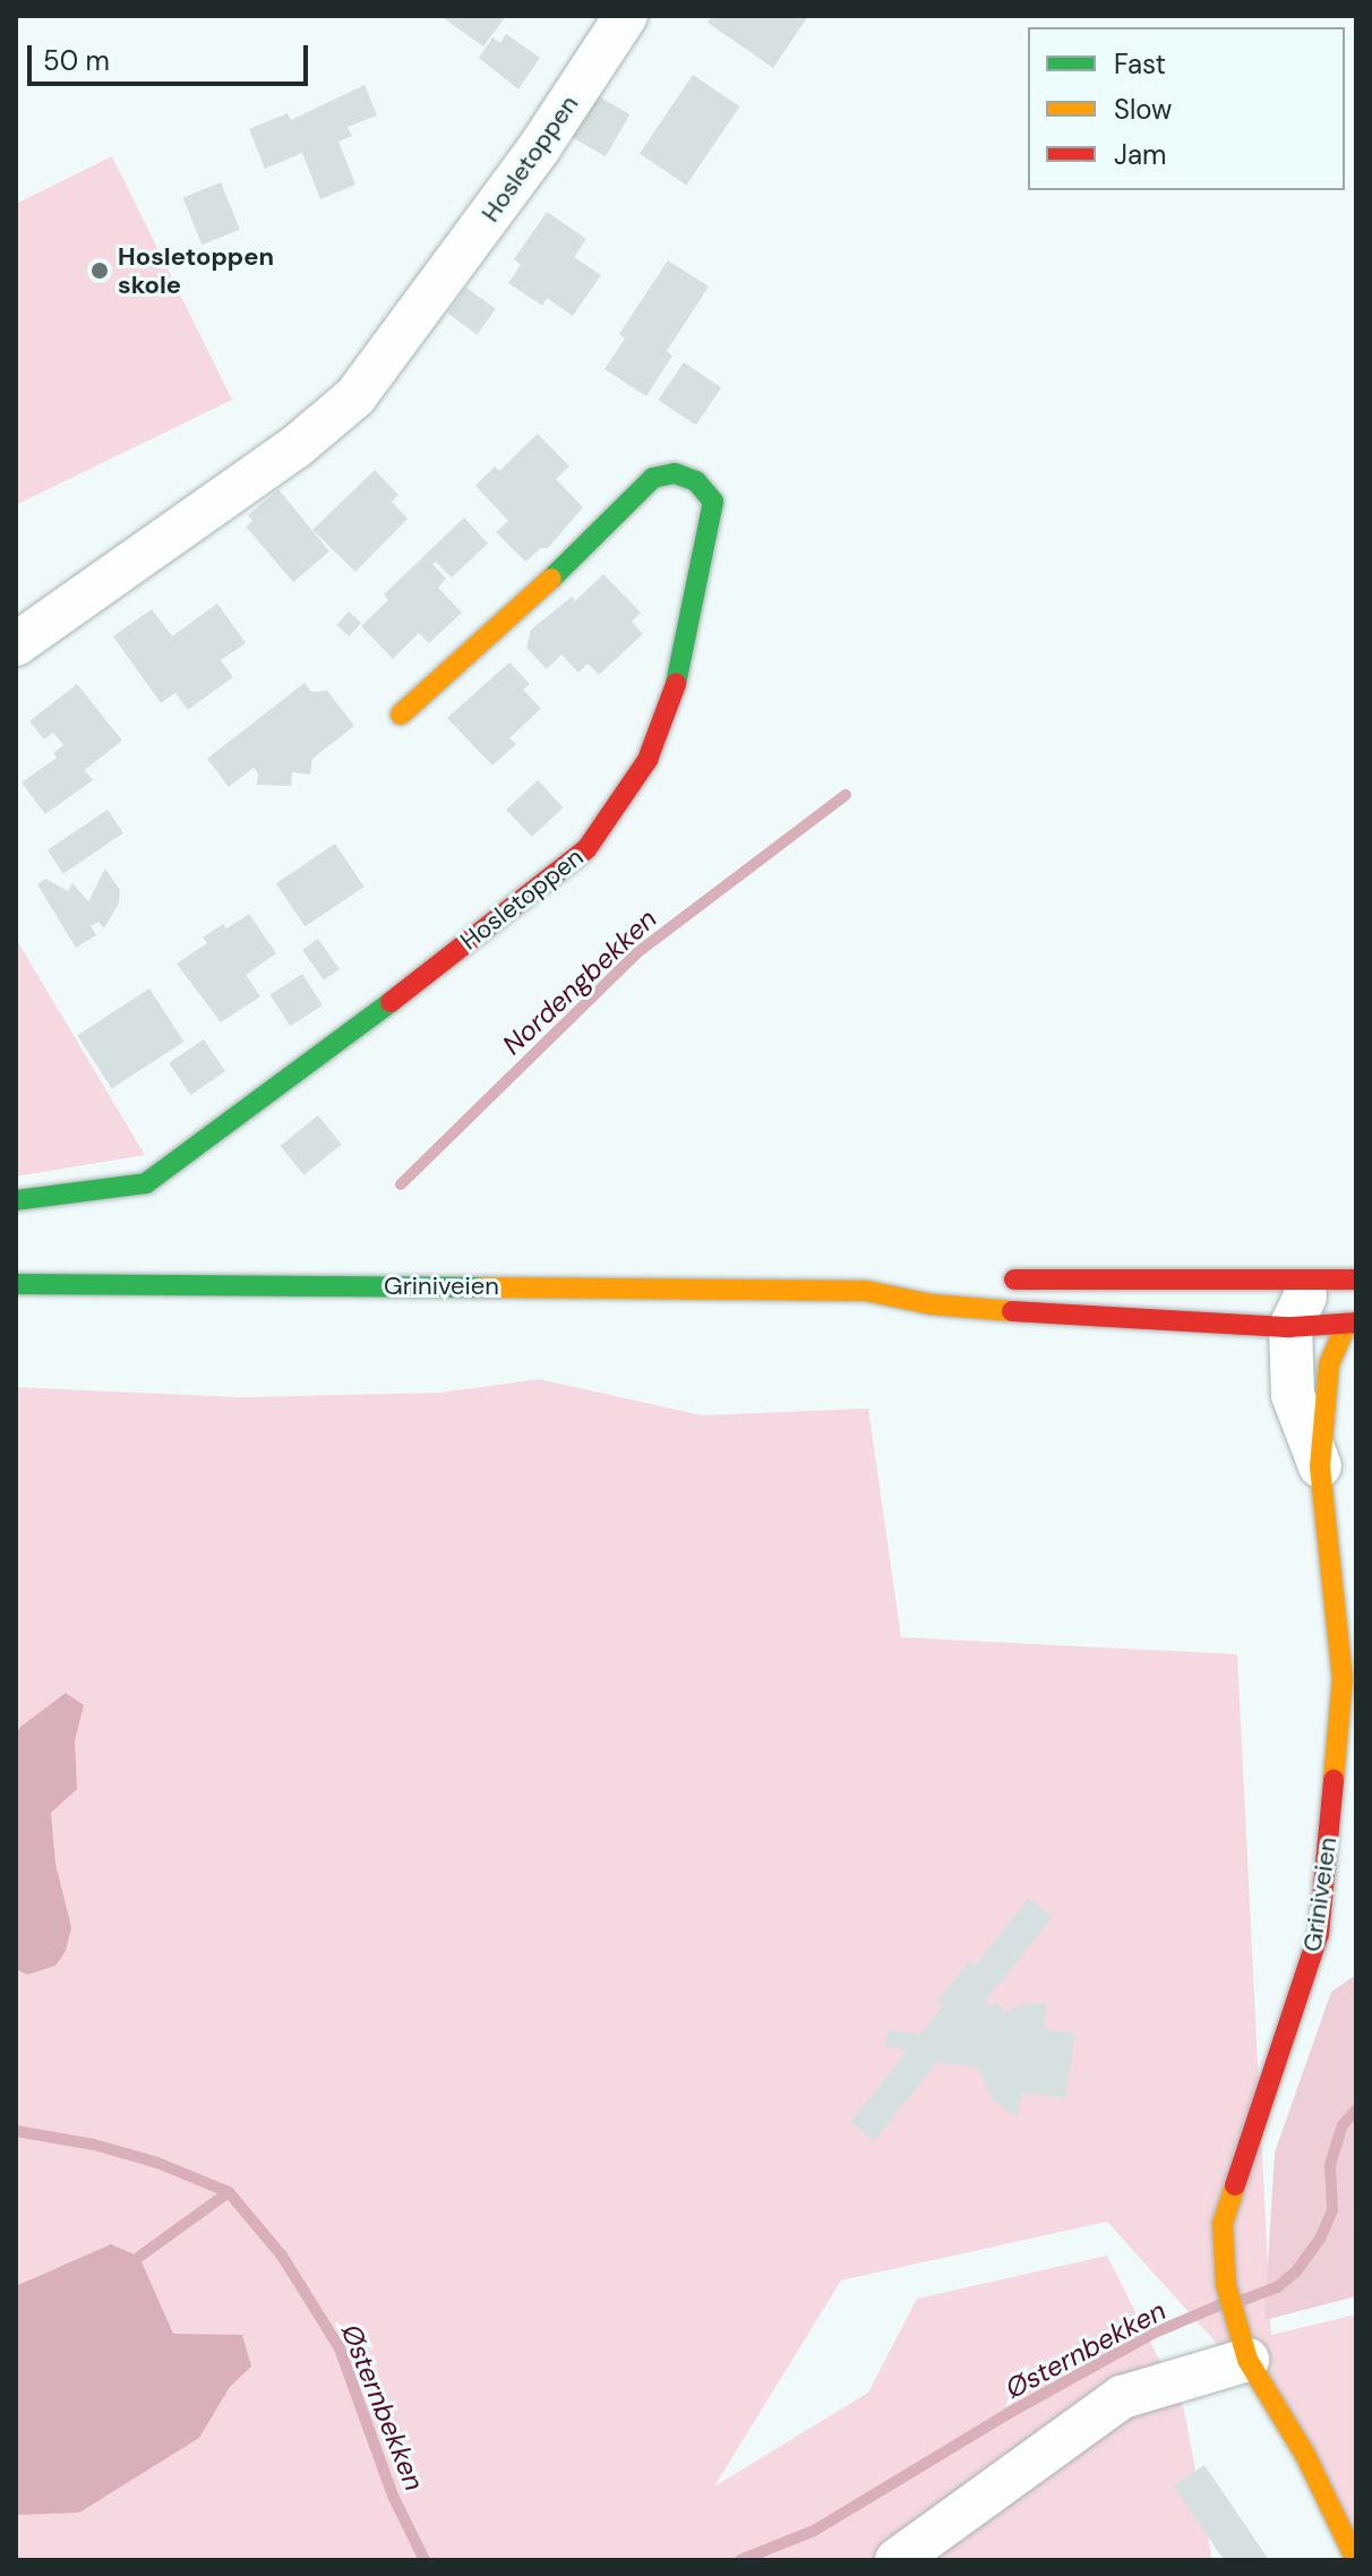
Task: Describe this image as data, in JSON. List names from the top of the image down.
{
  "streets": {
    "street": ["Hosletoppen", "Griniveien"]
  },
  "water": ["Nordengbekken", "Østernbekken"],
  "places": ["Hosletoppen skole"],
  "legend": ["Fast", "Slow", "Jam"],
  "scale_bar": "50 m"
}
